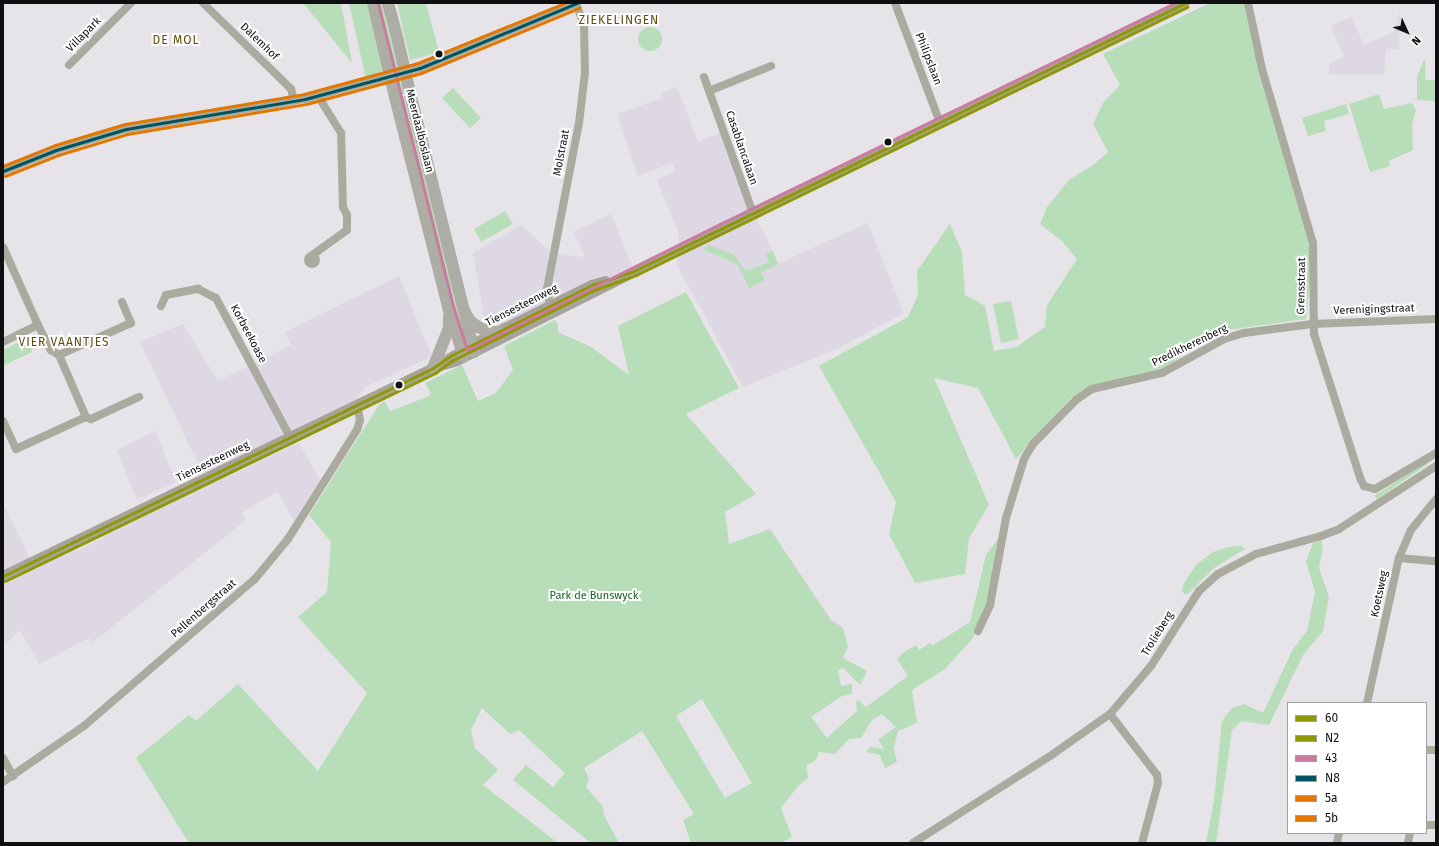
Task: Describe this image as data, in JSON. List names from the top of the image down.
{
  "streets": {
    "highway": ["Meerdaalboslaan"],
    "main road": ["Tiensesteenweg"],
    "street": [
      "Villapark",
      "Dalemhof",
      "Philipslaan",
      "Casablancalaan",
      "Molstraat",
      "Grensstraat",
      "Verenigingstraat",
      "Korbeekoase",
      "Predikherenberg",
      "Koetsweg",
      "Pellenbergstraat",
      "Trolieberg"
    ]
  },
  "crossings": [
    ["Philipslaan", "Tiensesteenweg"],
    ["Meerdaalboslaan", "Tiensesteenweg"],
    ["Casablancalaan", "Tiensesteenweg"],
    ["Molstraat", "Tiensesteenweg"],
    ["Grensstraat", "Verenigingstraat"],
    ["Grensstraat", "Predikherenberg"],
    ["Tiensesteenweg", "Korbeekoase"],
    ["Tiensesteenweg", "Pellenbergstraat"],
    ["Verenigingstraat", "Predikherenberg"]
  ],
  "districts": ["ZIEKELINGEN", "DE MOL", "VIER VAANTJES"],
  "parks": ["Park de Bunswyck"],
  "lines": [
    "transit line 60",
    "transit line 43",
    "transit line N8",
    "transit line 5b",
    "transit line N2",
    "transit line 5a"
  ],
  "legend": [
    "60",
    "N2",
    "43",
    "N8",
    "5a",
    "5b"
  ],
  "north": "bottom right"
}
